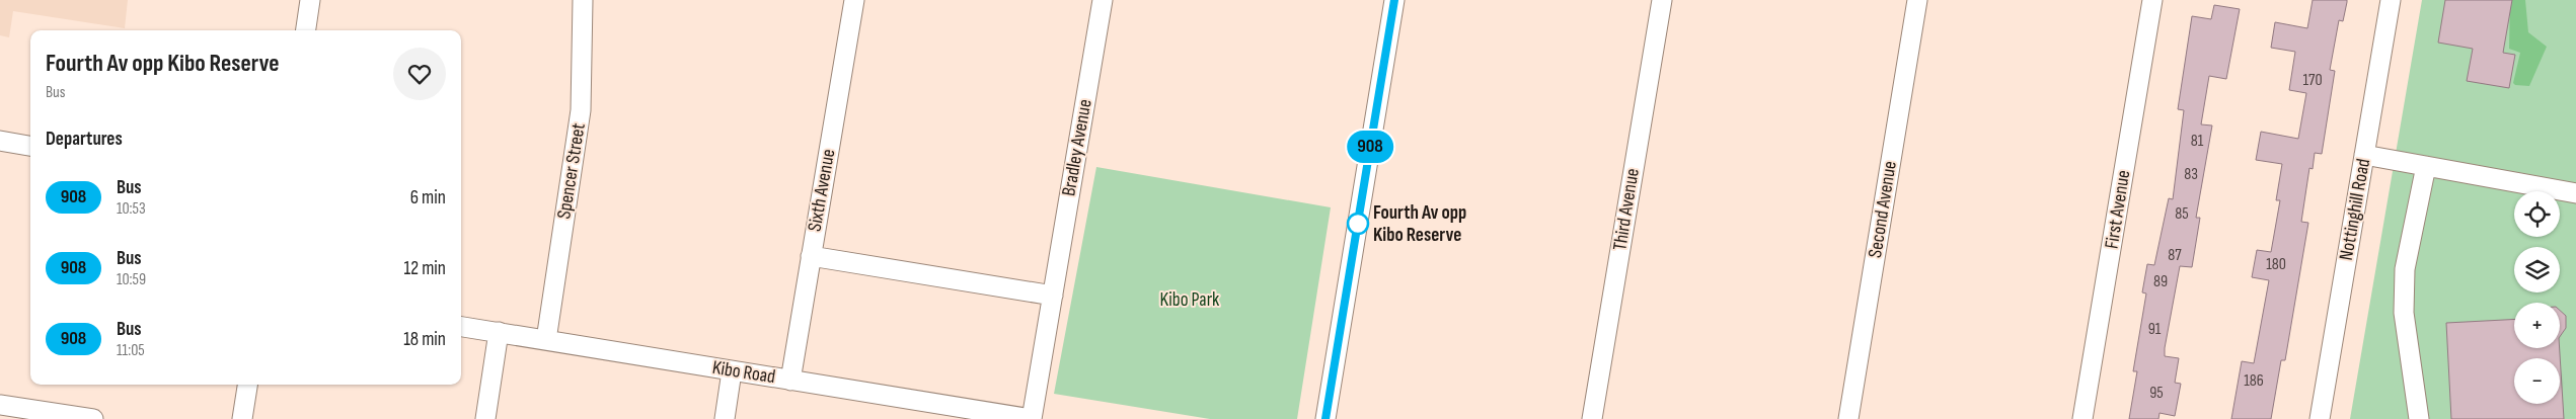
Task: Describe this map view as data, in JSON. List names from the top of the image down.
{
  "streets": {
    "street": [
      "Bradley Avenue",
      "Spencer Street",
      "Sixth Avenue",
      "Third Avenue",
      "Second Avenue",
      "First Avenue",
      "Nottinghill Road",
      "Kibo Road"
    ]
  },
  "crossings": [
    ["Bradley Avenue", "Kibo Road"],
    ["Spencer Street", "Kibo Road"],
    ["Sixth Avenue", "Kibo Road"]
  ],
  "parks": ["Kibo Park"],
  "places": ["Fourth Av opp Kibo Reserve"],
  "lines": ["bus line 908"],
  "house_numbers": [
    "170",
    "81",
    "83",
    "85",
    "87",
    "180",
    "89",
    "91",
    "186",
    "95"
  ],
  "page": {
    "on_map": "908",
    "heading": [
      ["Fourth Av opp Kibo Reserve", "Bus"],
      "Departures"
    ],
    "list": [
      {
        "mark": "908",
        "name": "Bus",
        "note": "10:53",
        "value": "6 min"
      },
      {
        "mark": "908",
        "name": "Bus",
        "note": "10:59",
        "value": "12 min"
      },
      {
        "mark": "908",
        "name": "Bus",
        "note": "11:05",
        "value": "18 min"
      }
    ],
    "map_buttons": ["+", "−"]
  }
}
